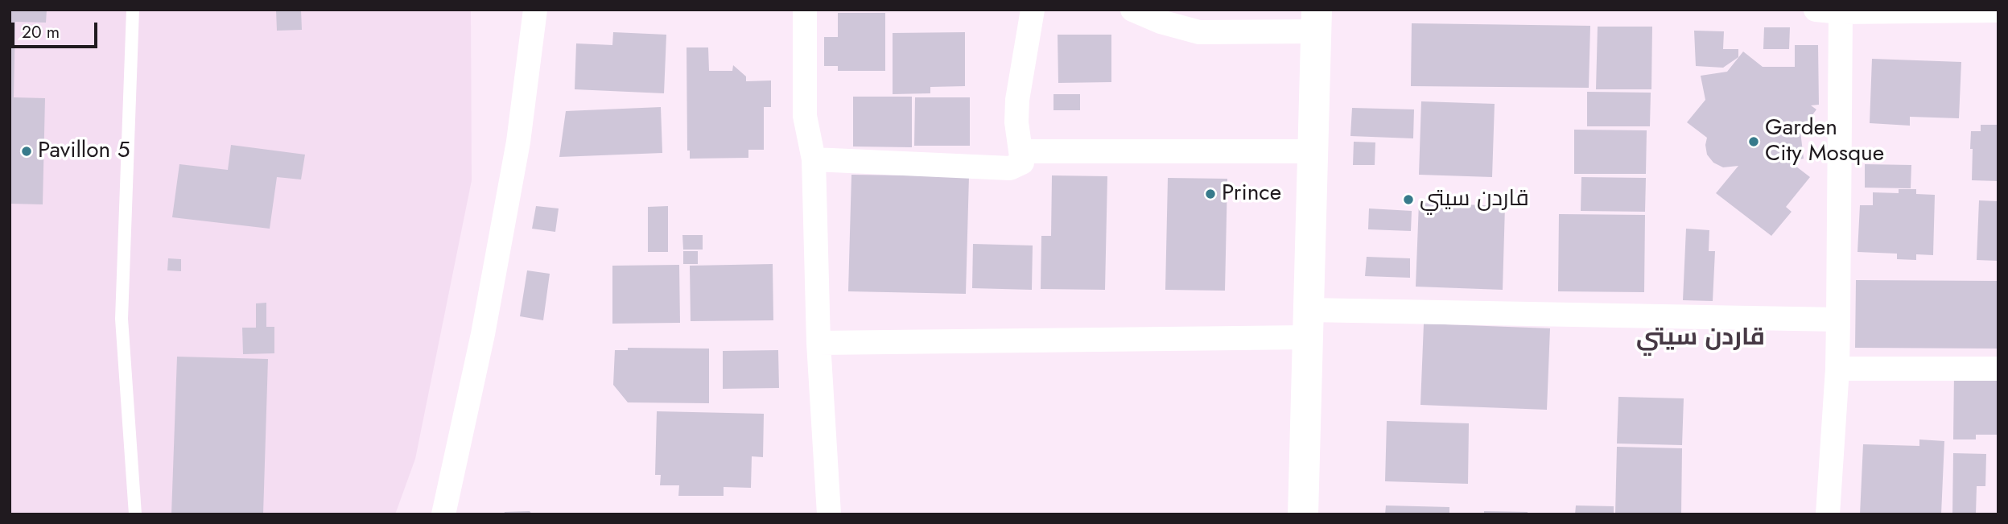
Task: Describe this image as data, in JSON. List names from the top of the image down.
{
  "districts": ["قاردن سيتي"],
  "places": [
    "Garden City Mosque",
    "Pavillon 5",
    "Prince",
    "قاردن سيتي"
  ],
  "scale_bar": "20 m"
}
